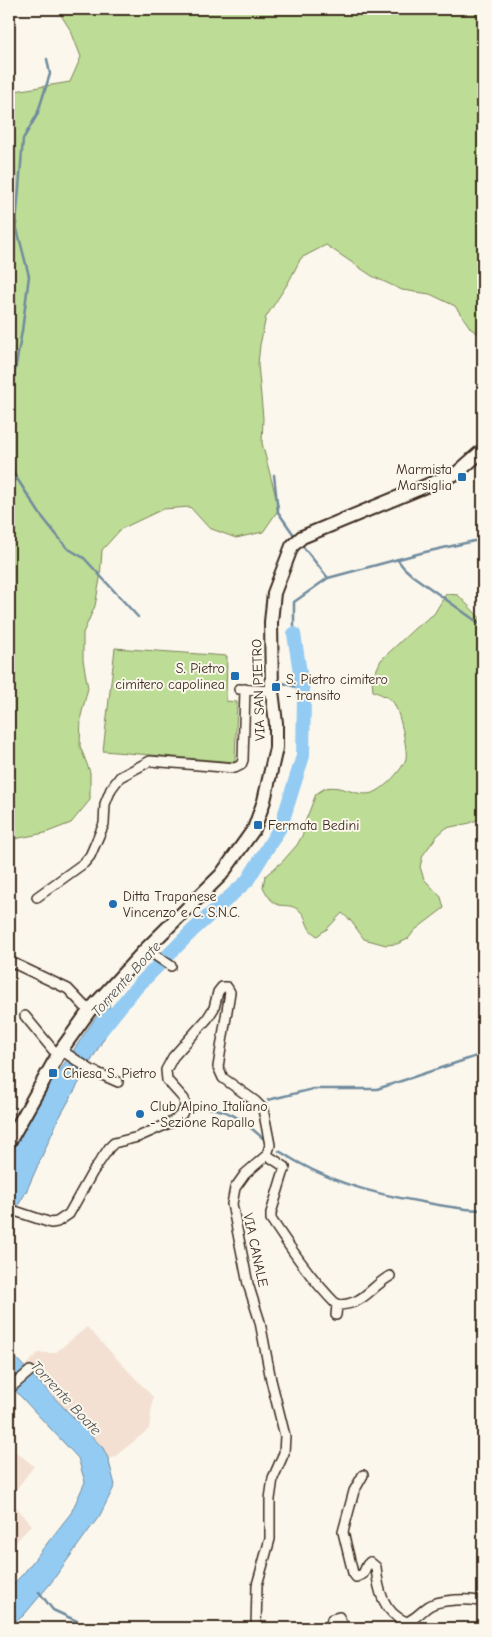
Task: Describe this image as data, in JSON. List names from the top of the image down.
{
  "streets": {
    "street": ["VIA SAN PIETRO", "VIA CANALE"]
  },
  "water": ["Torrente Boate"],
  "places": {
    "transit": [
      "Marmista Marsiglia",
      "S. Pietro cimitero capolinea",
      "S. Pietro cimitero - transito",
      "Fermata Bedini",
      "Chiesa S. Pietro"
    ],
    "other": ["Ditta Trapanese Vincenzo e C. S.N.C.", "Club Alpino Italiano - Sezione Rapallo"]
  }
}
